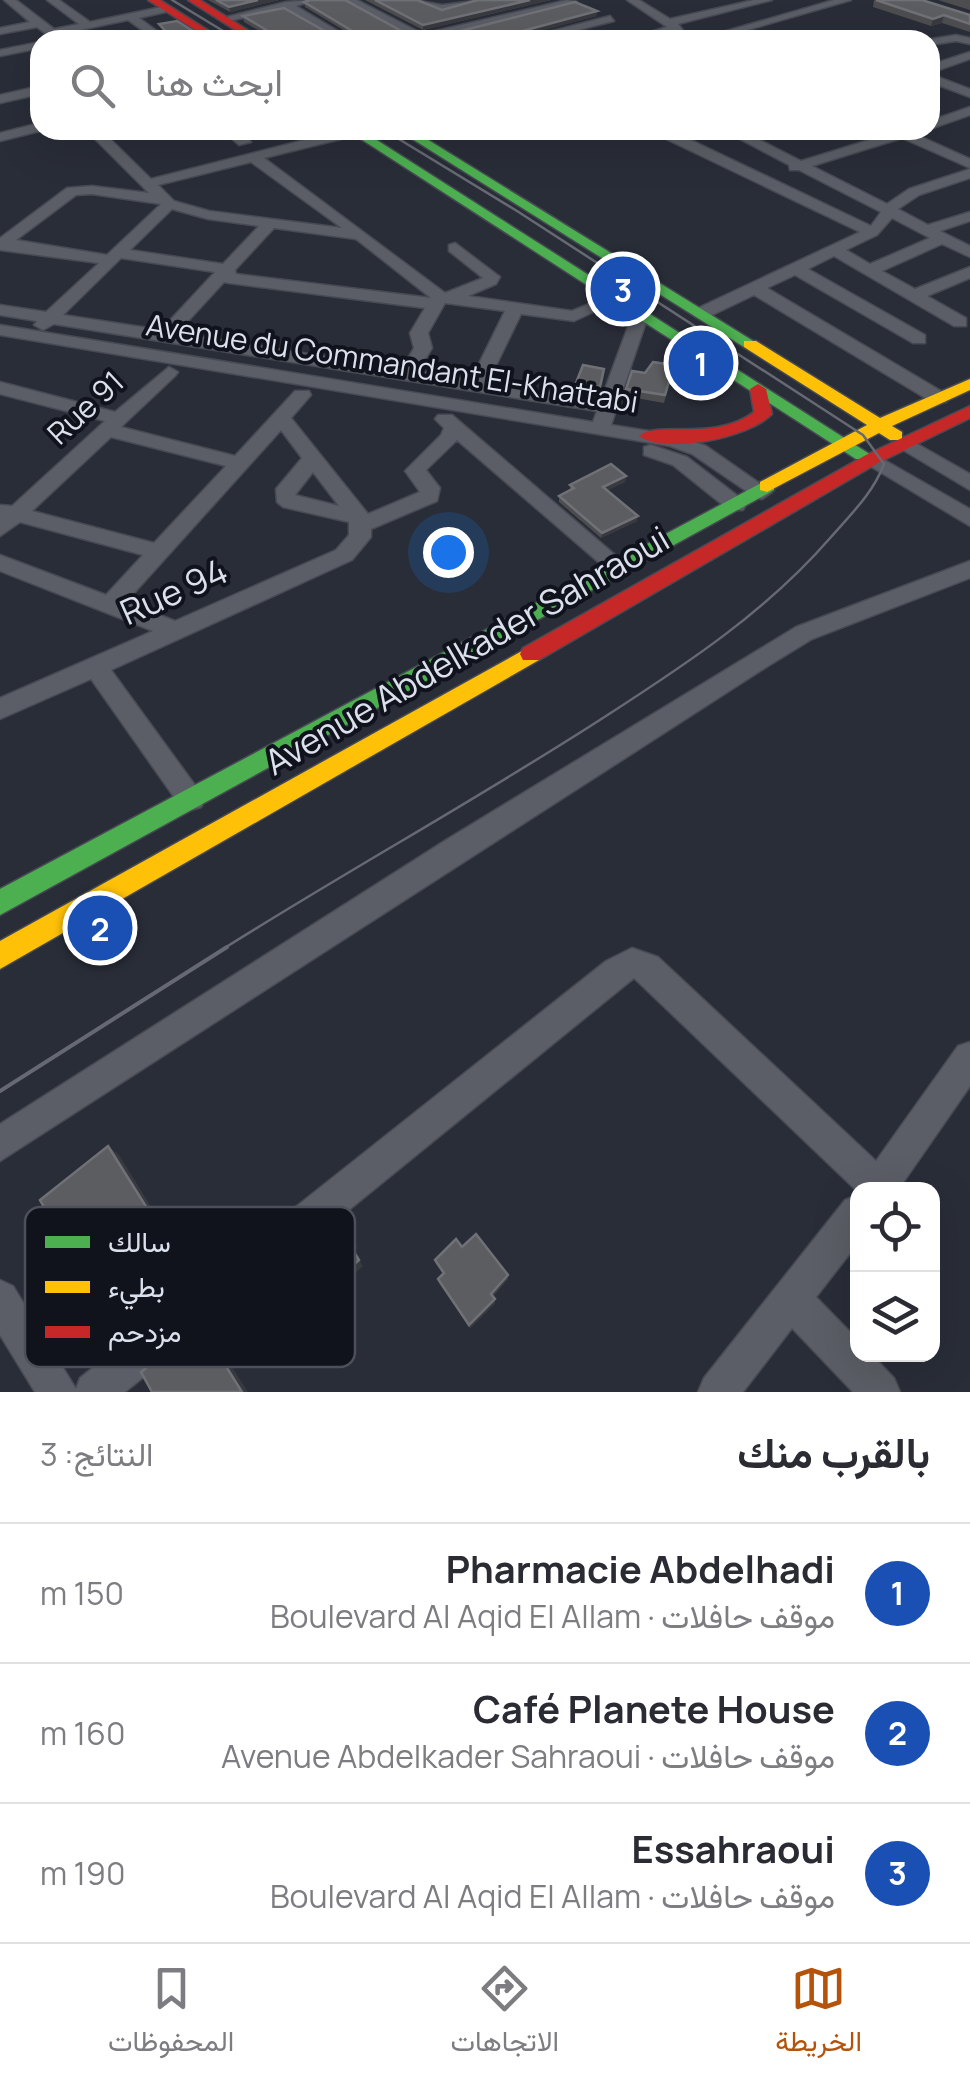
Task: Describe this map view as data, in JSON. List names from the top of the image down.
{
  "streets": {
    "main road": ["Avenue Abdelkader Sahraoui"],
    "street": ["Avenue du Commandant El-Khattabi", "Rue 91", "Rue 94"]
  },
  "crossings": [
    ["Avenue du Commandant El-Khattabi", "Rue 91"],
    ["Avenue du Commandant El-Khattabi", "Avenue Abdelkader Sahraoui"]
  ],
  "legend": ["سالك", "بطيء", "مزدحم"],
  "page": {
    "search": "ابحث هنا",
    "pins": ["3", "1", "2"],
    "heading": ["بالقرب منك", "النتائج: 3"],
    "list": [
      {
        "mark": "1",
        "name": "Pharmacie Abdelhadi",
        "note": "موقف حافلات · Boulevard Al Aqid El Allam",
        "value": "150 m"
      },
      {
        "mark": "2",
        "name": "Café Planete House",
        "note": "موقف حافلات · Avenue Abdelkader Sahraoui",
        "value": "160 m"
      },
      {
        "mark": "3",
        "name": "Essahraoui",
        "note": "موقف حافلات · Boulevard Al Aqid El Allam",
        "value": "190 m"
      }
    ],
    "nav": ["الخريطة", "الاتجاهات", "المحفوظات"]
  }
}
